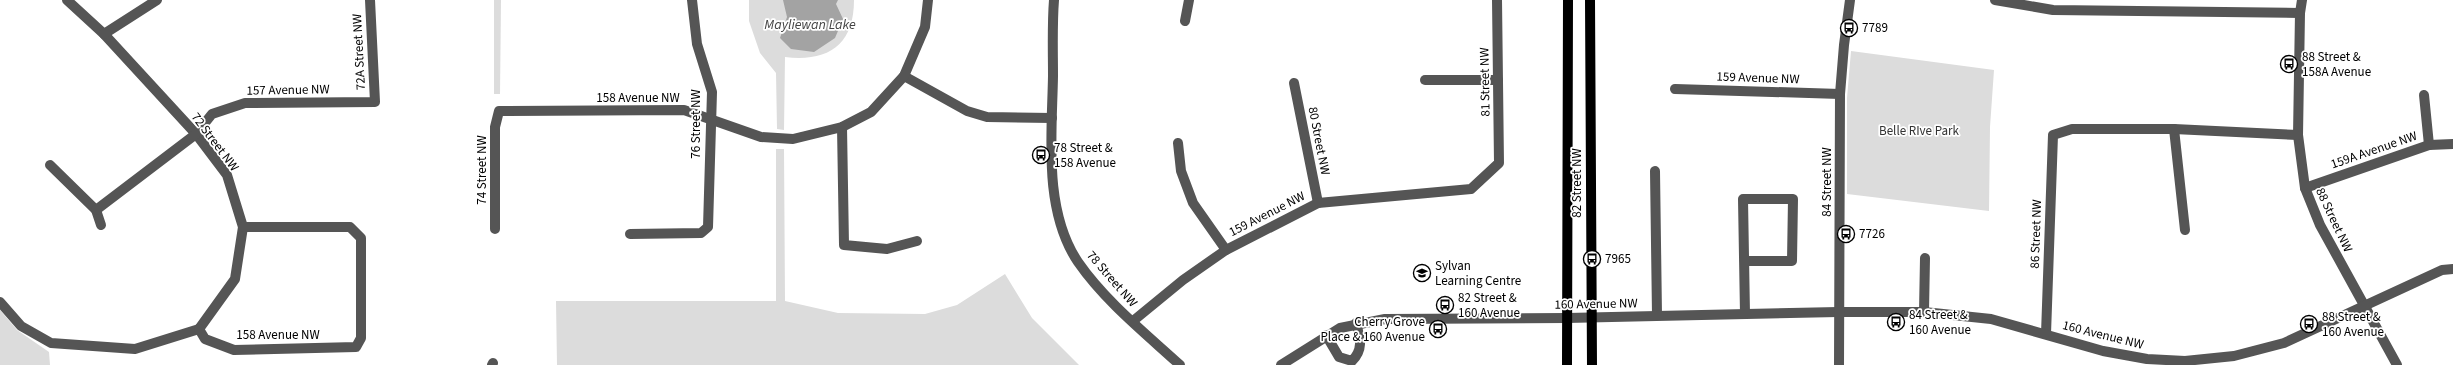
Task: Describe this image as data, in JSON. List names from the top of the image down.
{
  "streets": {
    "main road": ["82 Street NW"],
    "street": [
      "72A Street NW",
      "159 Avenue NW",
      "81 Street NW",
      "157 Avenue NW",
      "158 Avenue NW",
      "76 Street NW",
      "80 Street NW",
      "72 Street NW",
      "159A Avenue NW",
      "74 Street NW",
      "84 Street NW",
      "88 Street NW",
      "86 Street NW",
      "78 Street NW",
      "160 Avenue NW"
    ]
  },
  "crossings": [
    ["72A Street NW", "157 Avenue NW"],
    ["159 Avenue NW", "81 Street NW"],
    ["159 Avenue NW", "80 Street NW"],
    ["159 Avenue NW", "84 Street NW"],
    ["159 Avenue NW", "78 Street NW"],
    ["157 Avenue NW", "72 Street NW"],
    ["158 Avenue NW", "76 Street NW"],
    ["158 Avenue NW", "72 Street NW"],
    ["158 Avenue NW", "74 Street NW"],
    ["159A Avenue NW", "88 Street NW"],
    ["84 Street NW", "160 Avenue NW"],
    ["82 Street NW", "160 Avenue NW"],
    ["88 Street NW", "160 Avenue NW"],
    ["86 Street NW", "160 Avenue NW"]
  ],
  "water": ["Mayliewan Lake"],
  "parks": ["Belle RIve Park"],
  "places": {
    "bus stop": [
      "7789",
      "88 Street & 158A Avenue",
      "78 Street & 158 Avenue",
      "7726",
      "7965",
      "82 Street & 160 Avenue",
      "84 Street & 160 Avenue",
      "88 Street & 160 Avenue",
      "Cherry Grove Place & 160 Avenue"
    ],
    "school or university": ["Sylvan Learning Centre"]
  }
}
